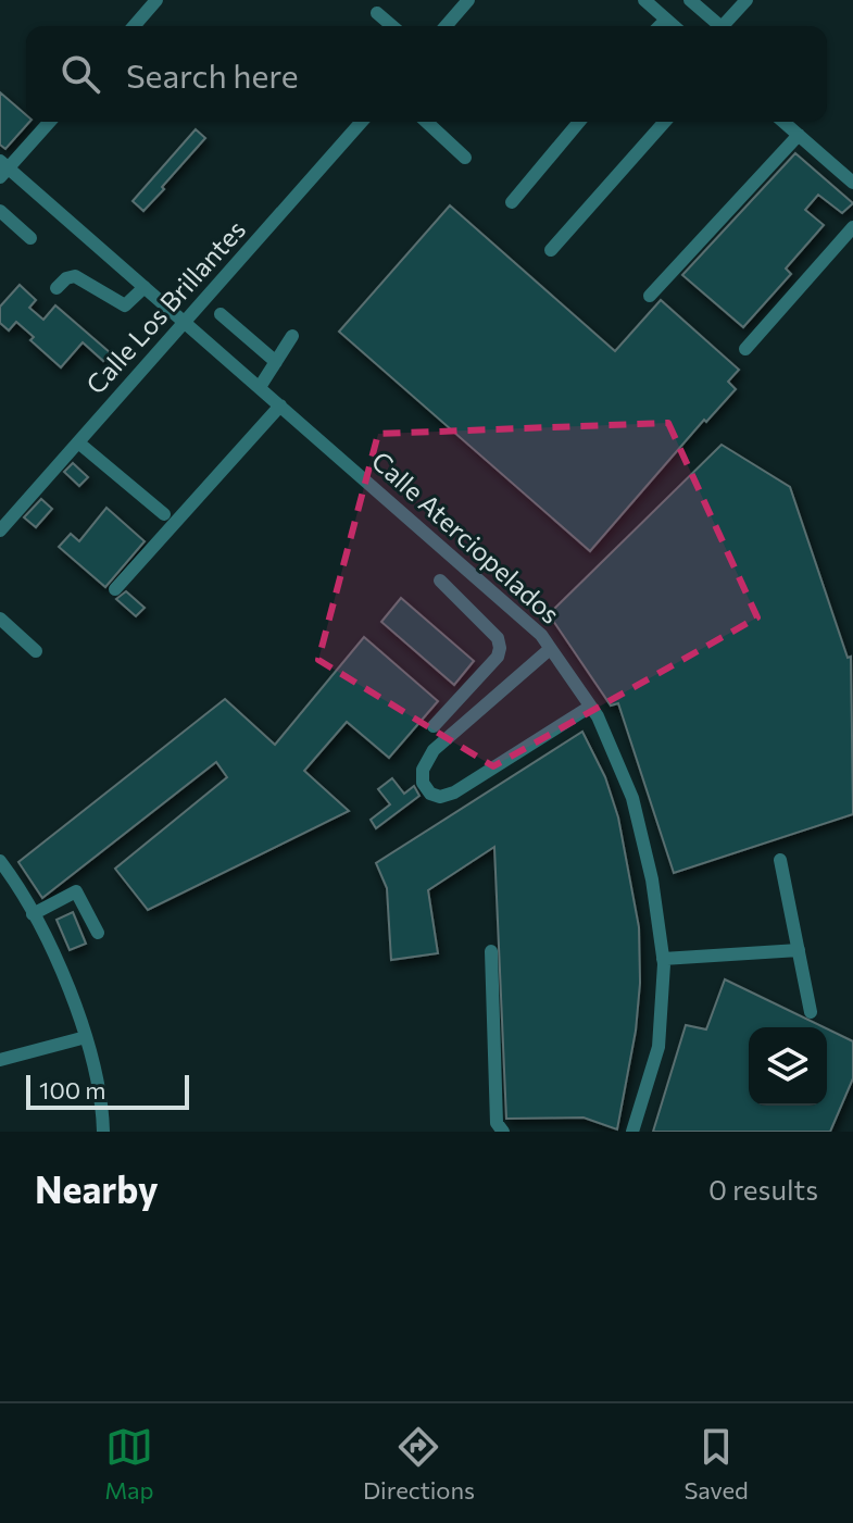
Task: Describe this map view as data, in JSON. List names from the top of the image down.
{
  "streets": {
    "street": ["Calle Los Brillantes", "Calle Aterciopelados"]
  },
  "crossings": [
    ["Calle Los Brillantes", "Calle Aterciopelados"]
  ],
  "scale_bar": "100 m",
  "page": {
    "search": "Search here",
    "scale": "100 m",
    "heading": ["Nearby", "0 results"],
    "nav": ["Map", "Directions", "Saved"]
  }
}
